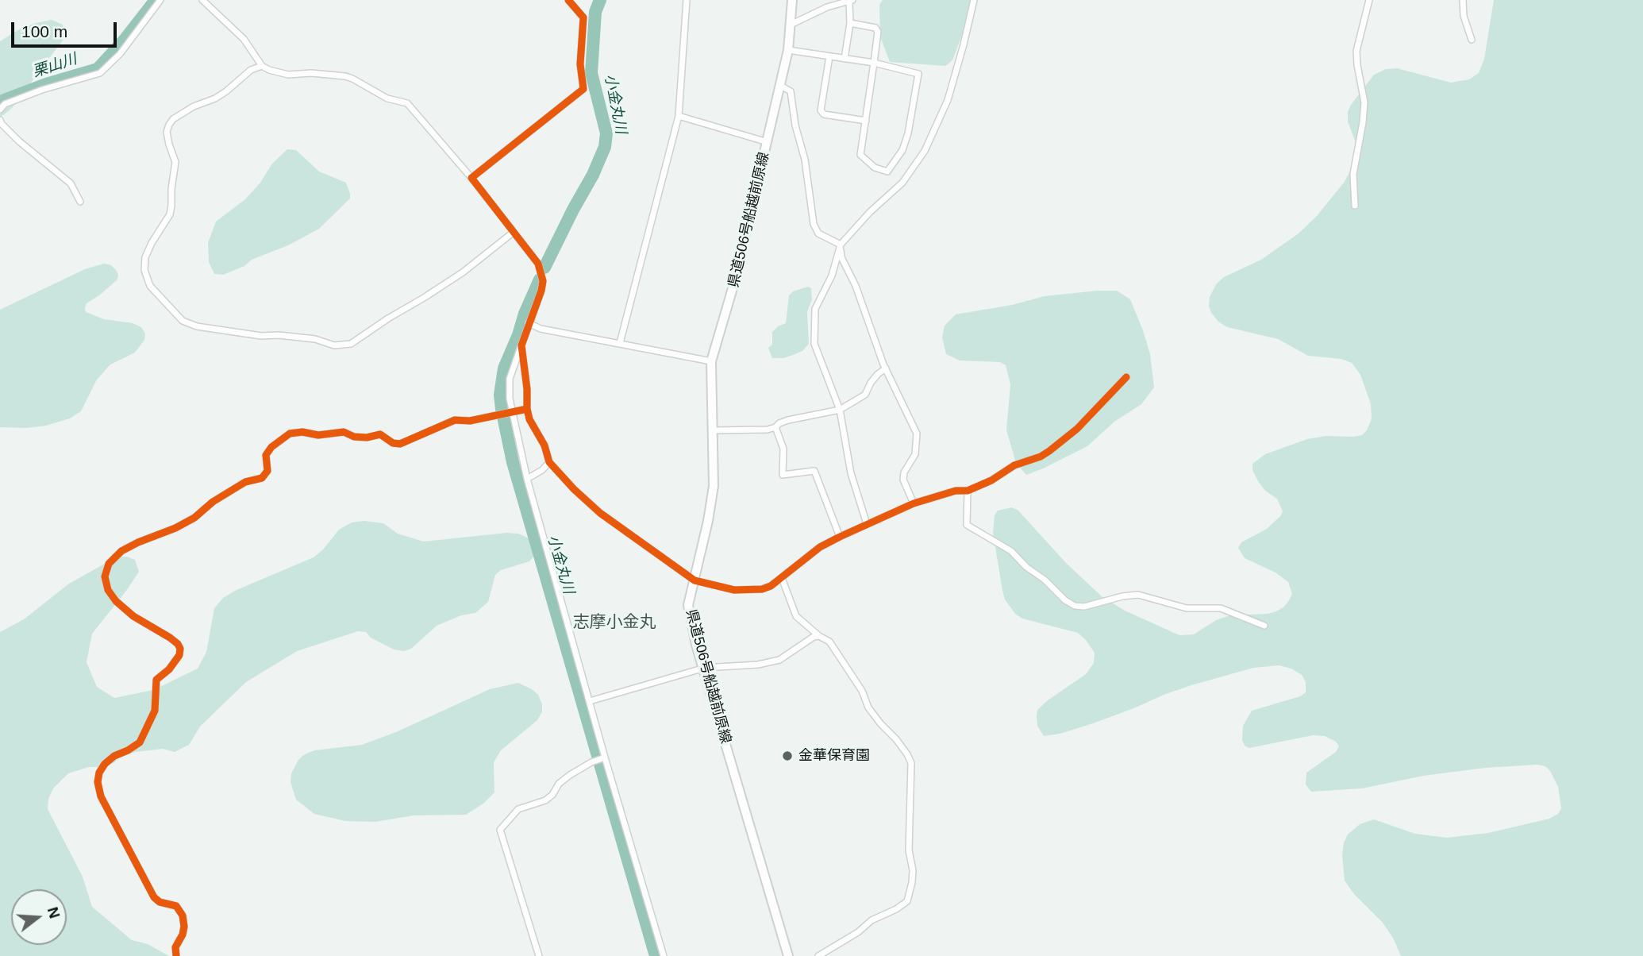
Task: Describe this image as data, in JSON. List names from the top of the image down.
{
  "streets": {
    "main road": ["県道506号船越前原線"]
  },
  "districts": ["志摩小金丸"],
  "water": ["栗山川", "小金丸川"],
  "places": ["金華保育園"],
  "scale_bar": "100 m",
  "north": "right"
}
